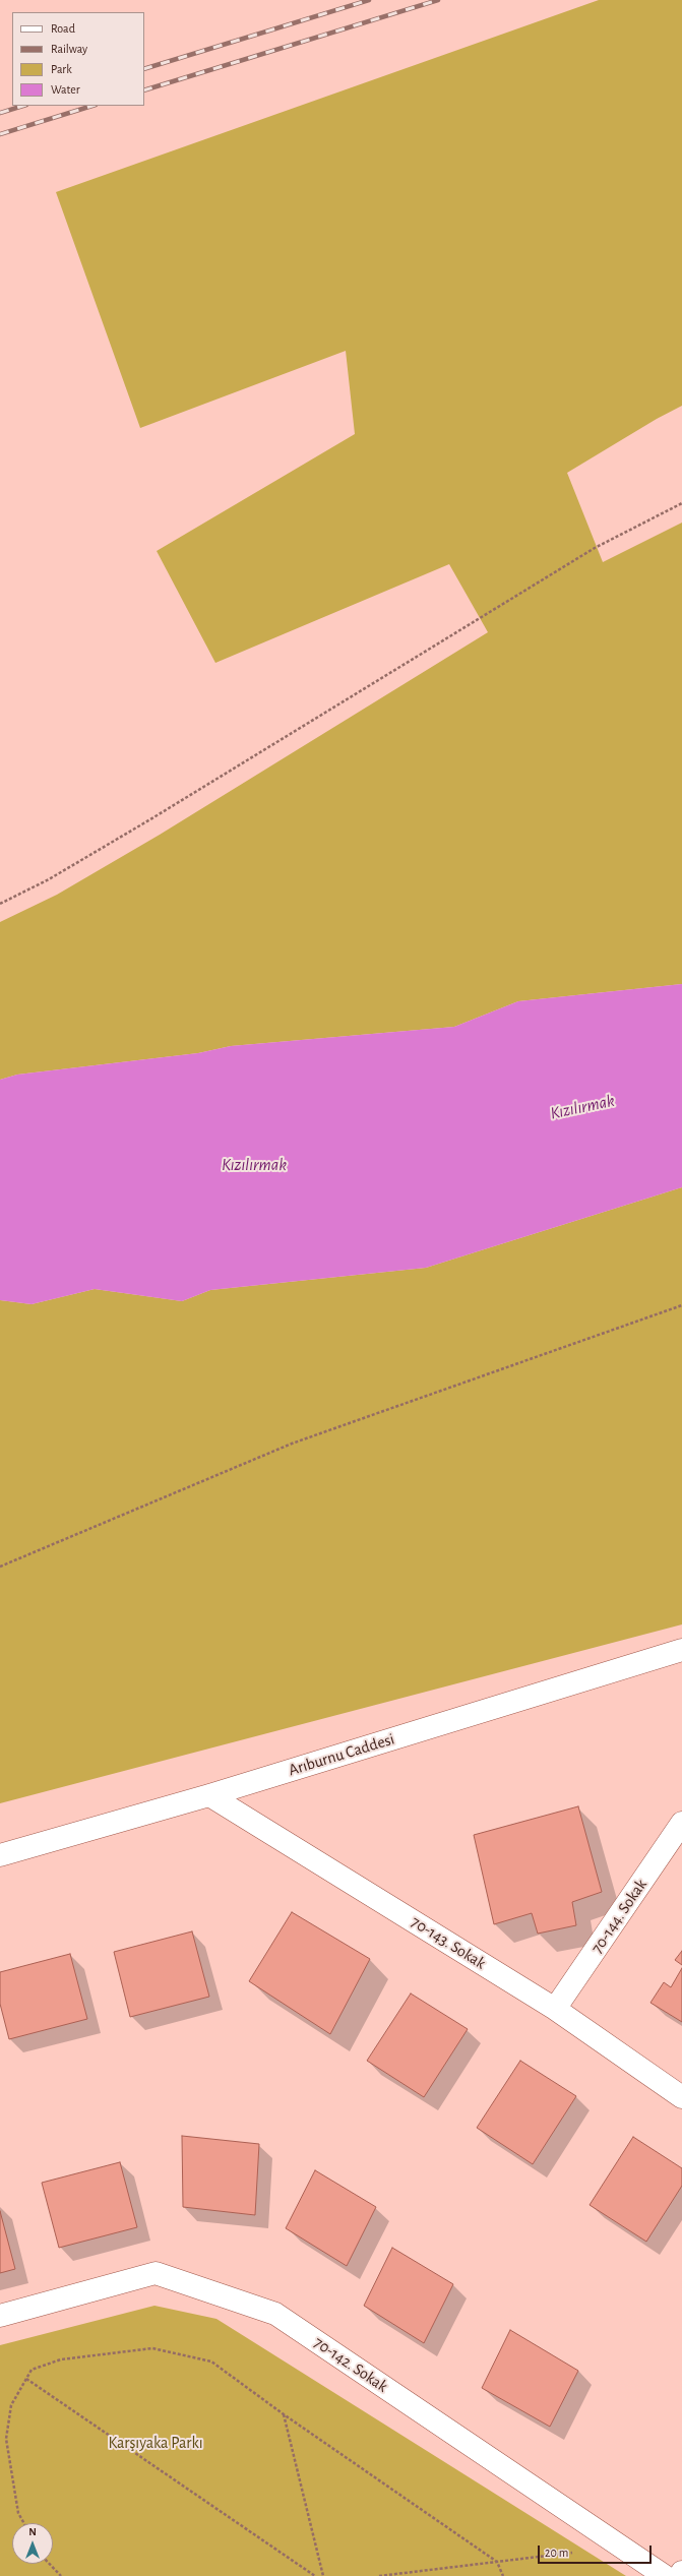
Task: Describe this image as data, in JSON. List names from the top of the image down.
{
  "streets": {
    "street": [
      "Arıburnu Caddesi",
      "70-144. Sokak",
      "70-143. Sokak",
      "70-142. Sokak"
    ]
  },
  "crossings": [
    ["Arıburnu Caddesi", "70-143. Sokak"],
    ["70-144. Sokak", "70-143. Sokak"]
  ],
  "water": ["Kızılırmak"],
  "parks": ["Karşıyaka Parkı"],
  "legend": [
    "Road",
    "Railway",
    "Park",
    "Water"
  ],
  "scale_bar": "20 m",
  "north": "top"
}
